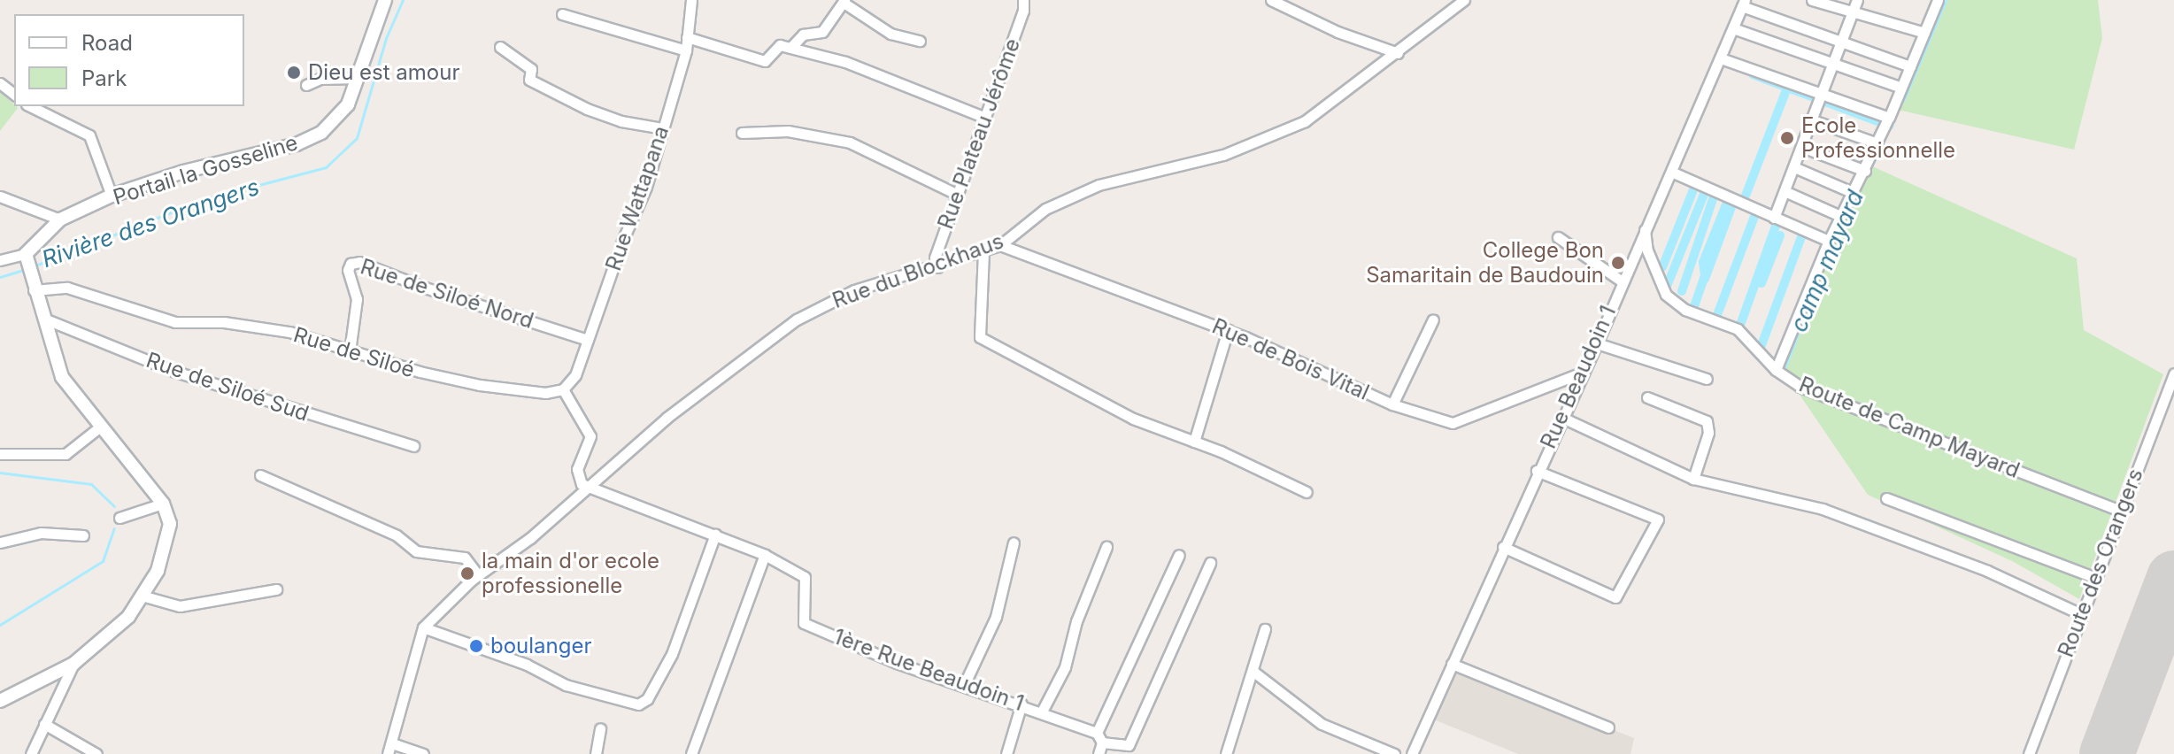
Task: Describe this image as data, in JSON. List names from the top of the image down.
{
  "streets": {
    "street": [
      "Rue Plateau Jérôme",
      "Portail la Gosseline",
      "Rue Wattapana",
      "Rue du Blockhaus",
      "Rue de Siloé Nord",
      "Rue de Siloé",
      "Rue de Bois Vital",
      "Rue Beaudoin 1",
      "Rue de Siloé Sud",
      "Route de Camp Mayard",
      "Route des Orangers",
      "1ère Rue Beaudoin 1"
    ]
  },
  "crossings": [
    ["Rue Plateau Jérôme", "Rue du Blockhaus"],
    ["Rue Wattapana", "Rue de Siloé Nord"],
    ["Rue Wattapana", "Rue de Siloé"],
    ["Rue du Blockhaus", "Rue de Bois Vital"],
    ["Rue du Blockhaus", "1ère Rue Beaudoin 1"],
    ["Rue de Siloé Nord", "Rue de Siloé"],
    ["Rue de Bois Vital", "Rue Beaudoin 1"],
    ["Rue Beaudoin 1", "Route de Camp Mayard"],
    ["Route de Camp Mayard", "Route des Orangers"]
  ],
  "water": ["Rivière des Orangers", "camp mayard"],
  "places": [
    "Dieu est amour",
    "Ecole Professionnelle",
    "College Bon Samaritain de Baudouin",
    "la main d'or ecole professionelle",
    "boulanger"
  ],
  "legend": ["Road", "Park"]
}
